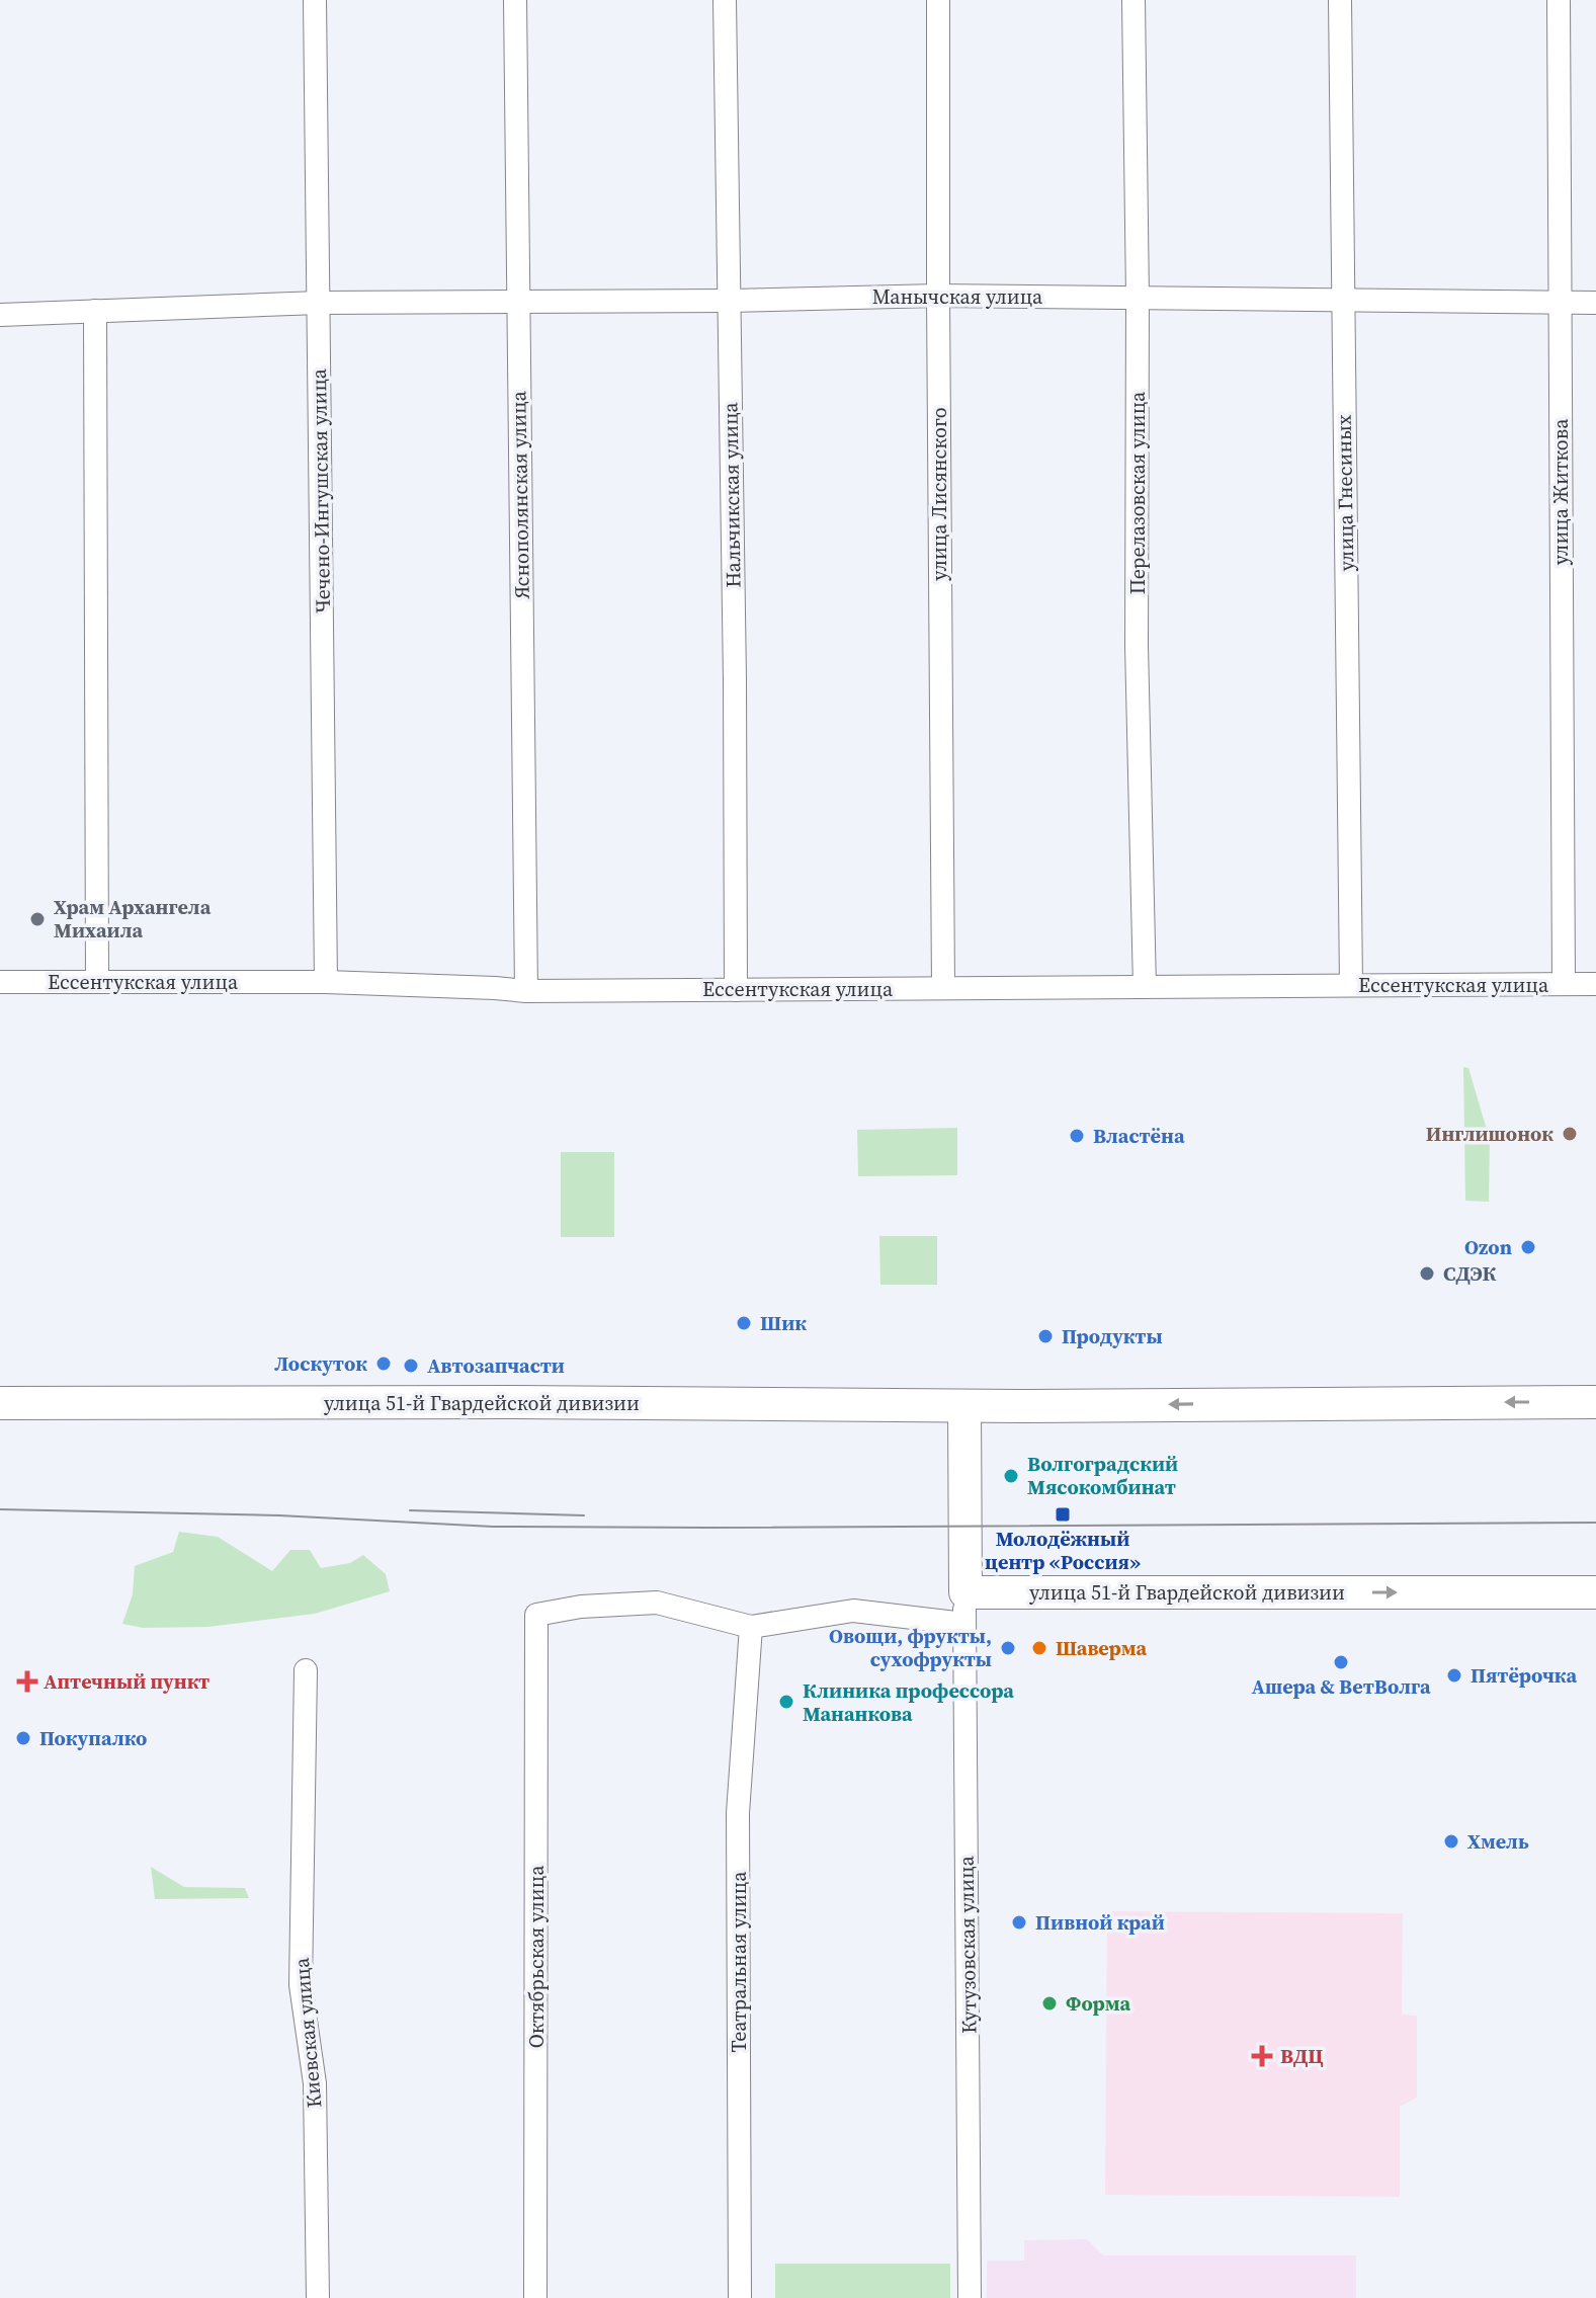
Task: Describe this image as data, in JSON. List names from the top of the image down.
{
  "streets": {
    "main road": ["улица 51-й Гвардейской дивизии"],
    "street": [
      "Манычская улица",
      "Чечено-Ингушская улица",
      "улица Житкова",
      "Перелазовская улица",
      "улица Гнесиных",
      "улица Лисянского",
      "Яснополянская улица",
      "Нальчикская улица",
      "Ессентукская улица",
      "Кутузовская улица",
      "Октябрьская улица",
      "Театральная улица",
      "Киевская улица"
    ]
  },
  "crossings": [
    ["Манычская улица", "Чечено-Ингушская улица"],
    ["Манычская улица", "улица Житкова"],
    ["Манычская улица", "Перелазовская улица"],
    ["Манычская улица", "улица Гнесиных"],
    ["Манычская улица", "улица Лисянского"],
    ["Манычская улица", "Яснополянская улица"],
    ["Манычская улица", "Нальчикская улица"],
    ["Чечено-Ингушская улица", "Ессентукская улица"],
    ["улица Житкова", "Ессентукская улица"],
    ["Перелазовская улица", "Ессентукская улица"],
    ["улица Гнесиных", "Ессентукская улица"],
    ["улица Лисянского", "Ессентукская улица"],
    ["Яснополянская улица", "Ессентукская улица"],
    ["Нальчикская улица", "Ессентукская улица"],
    ["улица 51-й Гвардейской дивизии", "Кутузовская улица"],
    ["Октябрьская улица", "Театральная улица"]
  ],
  "places": {
    "other": [
      "Храм Архангела Михаила",
      "Инглишонок",
      "Властёна",
      "Ozon",
      "СДЭК",
      "Шик",
      "Продукты",
      "Лоскуток",
      "Автозапчасти",
      "Волгоградский Мясокомбинат",
      "Овощи, фрукты, сухофрукты",
      "Шаверма",
      "Ашера & ВетВолга",
      "Пятёрочка",
      "Клиника профессора Мананкова",
      "Покупалко",
      "Хмель",
      "Пивной край",
      "Форма"
    ],
    "transit": ["Молодёжный центр «Россия»"],
    "health": ["Аптечный пункт", "ВДЦ"]
  }
}
